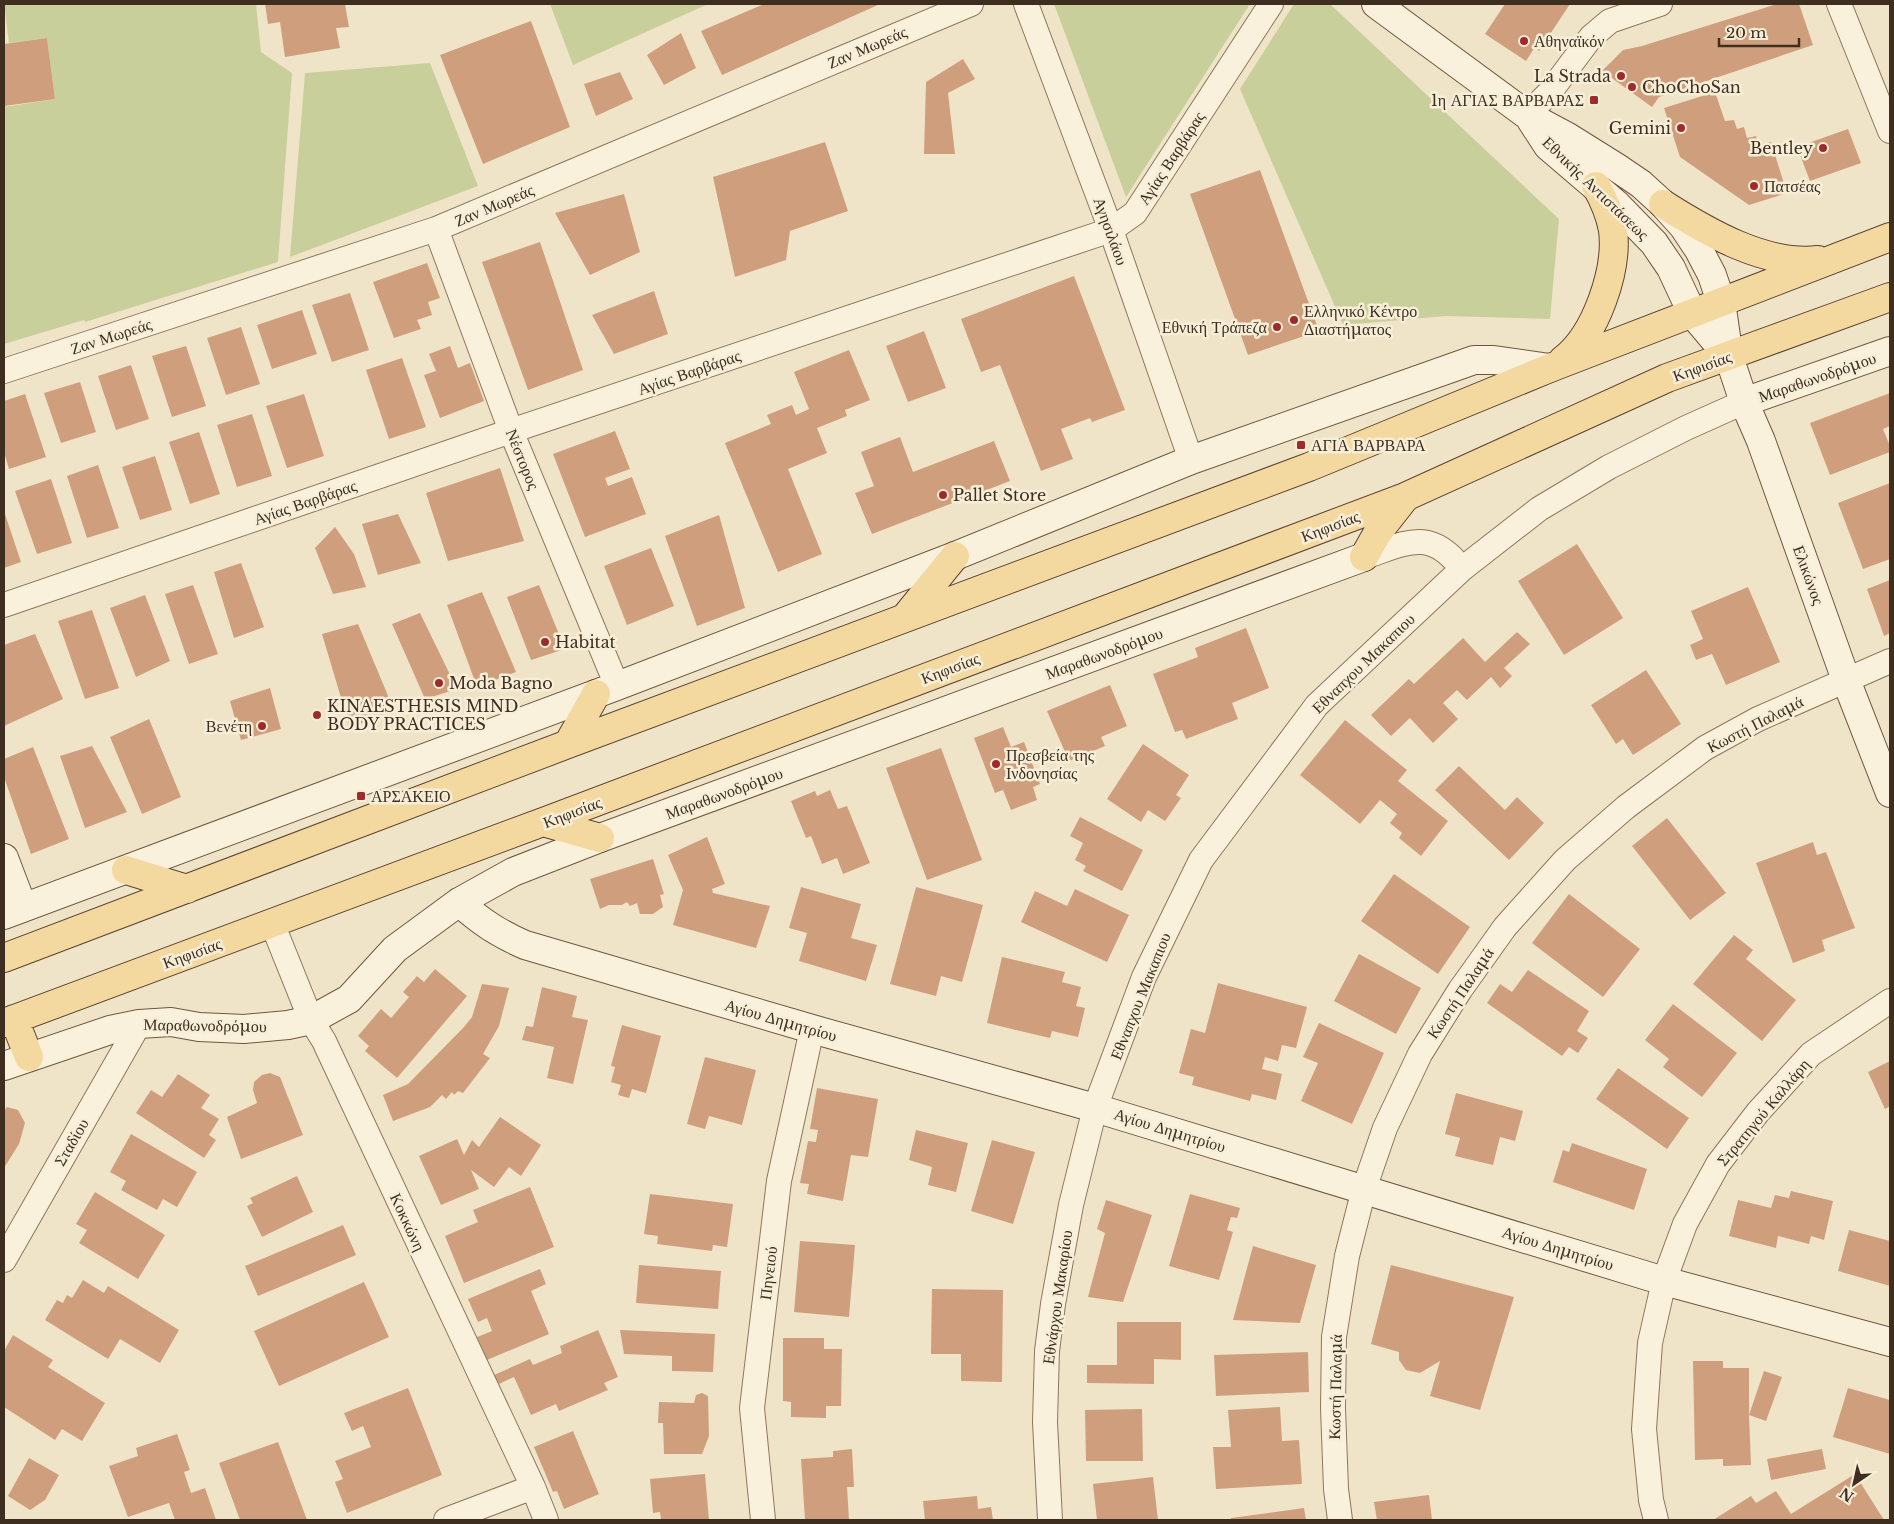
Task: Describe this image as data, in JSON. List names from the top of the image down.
{
  "streets": {
    "main road": ["Κηφισίας"],
    "street": [
      "Ζαν Μωρεάς",
      "Αγίας Βαρβάρας",
      "Εθνικής Αντιστάσεως",
      "Αγησιλάου",
      "Μαραθωνοδρόμου",
      "Νέστορος",
      "Ελικώνος",
      "Εθναπχου Μακαπιου",
      "Κωστή Παλαμά",
      "Αγίου Δημητρίου",
      "Στρατηγού Καλλάρη",
      "Σταδίου",
      "Κοκκώνη",
      "Πηνειού",
      "Εθνάρχου Μακαρίου"
    ]
  },
  "crossings": [
    ["Ζαν Μωρεάς", "Νέστορος"],
    ["Αγίας Βαρβάρας", "Αγησιλάου"],
    ["Αγίας Βαρβάρας", "Νέστορος"],
    ["Εθνικής Αντιστάσεως", "Κηφισίας"],
    ["Εθνικής Αντιστάσεως", "Ελικώνος"],
    ["Κηφισίας", "Ελικώνος"],
    ["Κηφισίας", "Κοκκώνη"],
    ["Μαραθωνοδρόμου", "Ελικώνος"],
    ["Μαραθωνοδρόμου", "Εθναπχου Μακαπιου"],
    ["Μαραθωνοδρόμου", "Αγίου Δημητρίου"],
    ["Μαραθωνοδρόμου", "Σταδίου"],
    ["Μαραθωνοδρόμου", "Κοκκώνη"],
    ["Ελικώνος", "Εθναπχου Μακαπιου"],
    ["Ελικώνος", "Κωστή Παλαμά"],
    ["Εθναπχου Μακαπιου", "Αγίου Δημητρίου"],
    ["Εθναπχου Μακαπιου", "Εθνάρχου Μακαρίου"],
    ["Κωστή Παλαμά", "Αγίου Δημητρίου"],
    ["Αγίου Δημητρίου", "Στρατηγού Καλλάρη"],
    ["Αγίου Δημητρίου", "Πηνειού"],
    ["Αγίου Δημητρίου", "Εθνάρχου Μακαρίου"]
  ],
  "places": {
    "other": [
      "Αθηναϊκόν",
      "La Strada",
      "ChoChoSan",
      "Gemini",
      "Bentley",
      "Πατσέας",
      "Ελληνικό Κέντρο Διαστήματος",
      "Εθνική Τράπεζα",
      "Pallet Store",
      "Habitat",
      "Moda Bagno",
      "KINAESTHESIS MIND BODY PRACTICES",
      "Βενέτη",
      "Πρεσβεία της Ινδονησίας"
    ],
    "transit": ["1η ΑΓΙΑΣ ΒΑΡΒΑΡΑΣ", "ΑΓΙΑ ΒΑΡΒΑΡΑ", "ΑΡΣΑΚΕΙΟ"]
  },
  "scale_bar": "20 m",
  "north": "bottom left"
}
